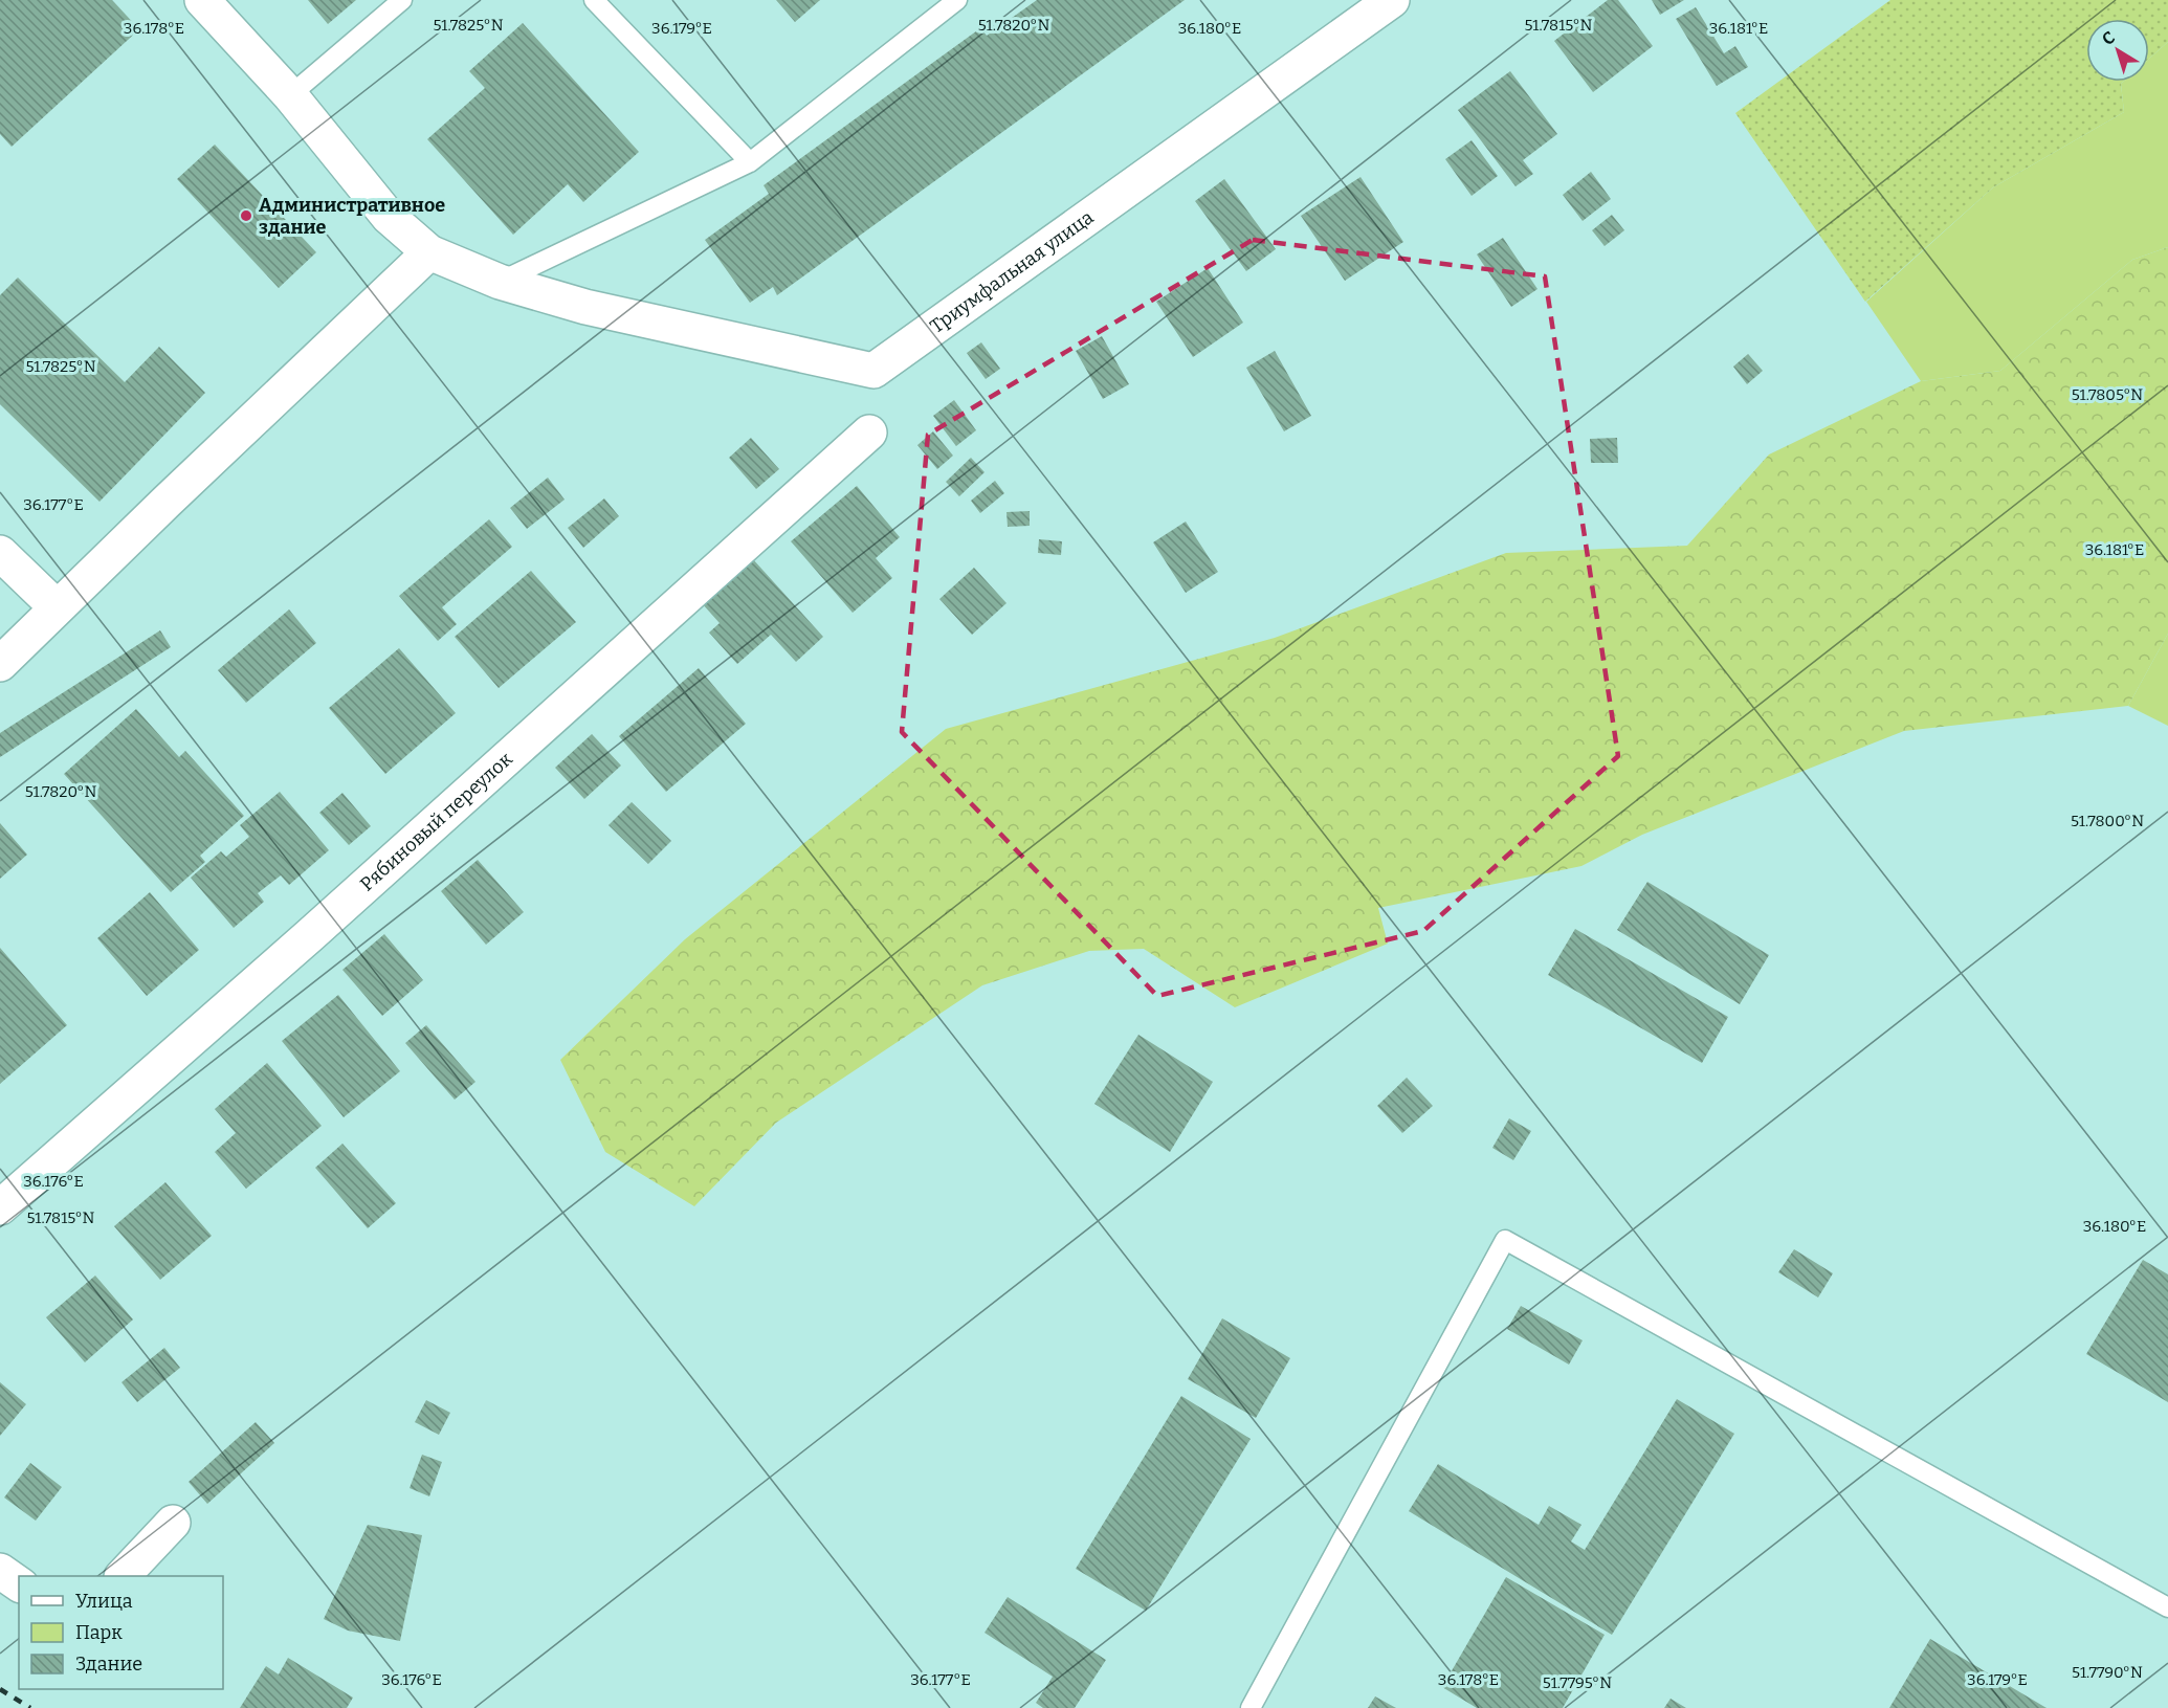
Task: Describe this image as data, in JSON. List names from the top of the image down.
{
  "streets": {
    "street": ["Триумфальная улица", "Рябиновый переулок"]
  },
  "places": ["Административное здание"],
  "legend": ["Улица", "Парк", "Здание"],
  "north": "top left",
  "coordinates": [
    "51.7825°N",
    "51.7820°N",
    "51.7815°N",
    "36.178°E",
    "36.179°E",
    "36.180°E",
    "36.181°E",
    "51.7805°N",
    "36.177°E",
    "51.7800°N",
    "36.176°E",
    "51.7790°N",
    "51.7795°N"
  ]
}
